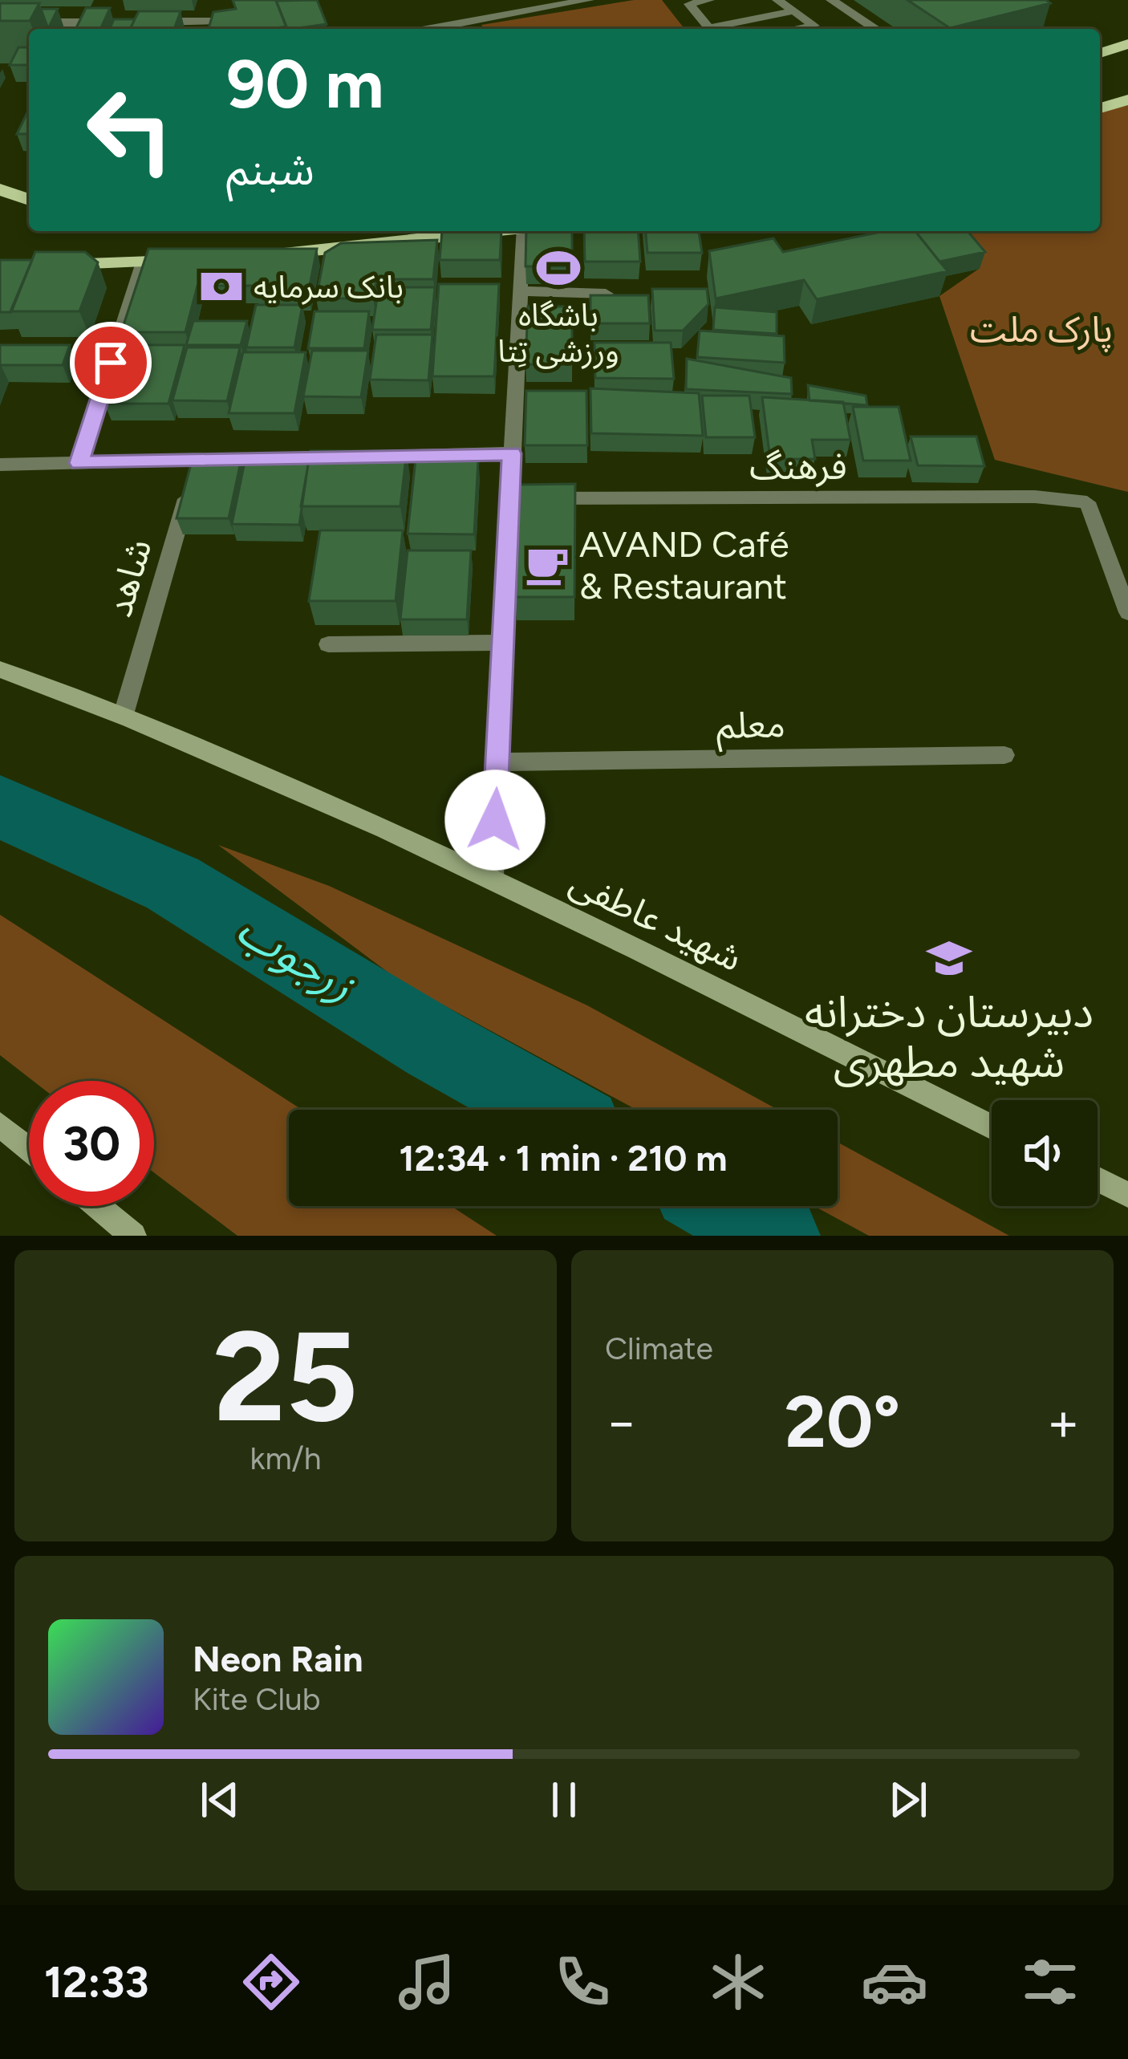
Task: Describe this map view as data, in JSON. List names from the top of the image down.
{
  "streets": {
    "main road": ["شهید عاطفی"],
    "street": ["فرهنگ", "شاهد", "معلم"]
  },
  "crossings": [
    ["شاهد", "شهید عاطفی"]
  ],
  "water": ["زرجوب"],
  "parks": ["پارک ملت"],
  "places": {
    "sports": ["باشگاه ورزشی تِتا"],
    "bank": ["بانک سرمایه"],
    "cafe": ["AVAND Café & Restaurant"],
    "school or university": ["دبیرستان دخترانه شهید مطهری"]
  },
  "page": {
    "turn": ["90 m", "شبنم"],
    "limit": "30",
    "trip": "12:34 · 1 min · 210 m",
    "tile": [
      ["25", "km/h"],
      "Climate"
    ],
    "heat": ["−", "20°", "+"],
    "song": ["Neon Rain", "Kite Club"],
    "tabs": "12:33"
  }
}
